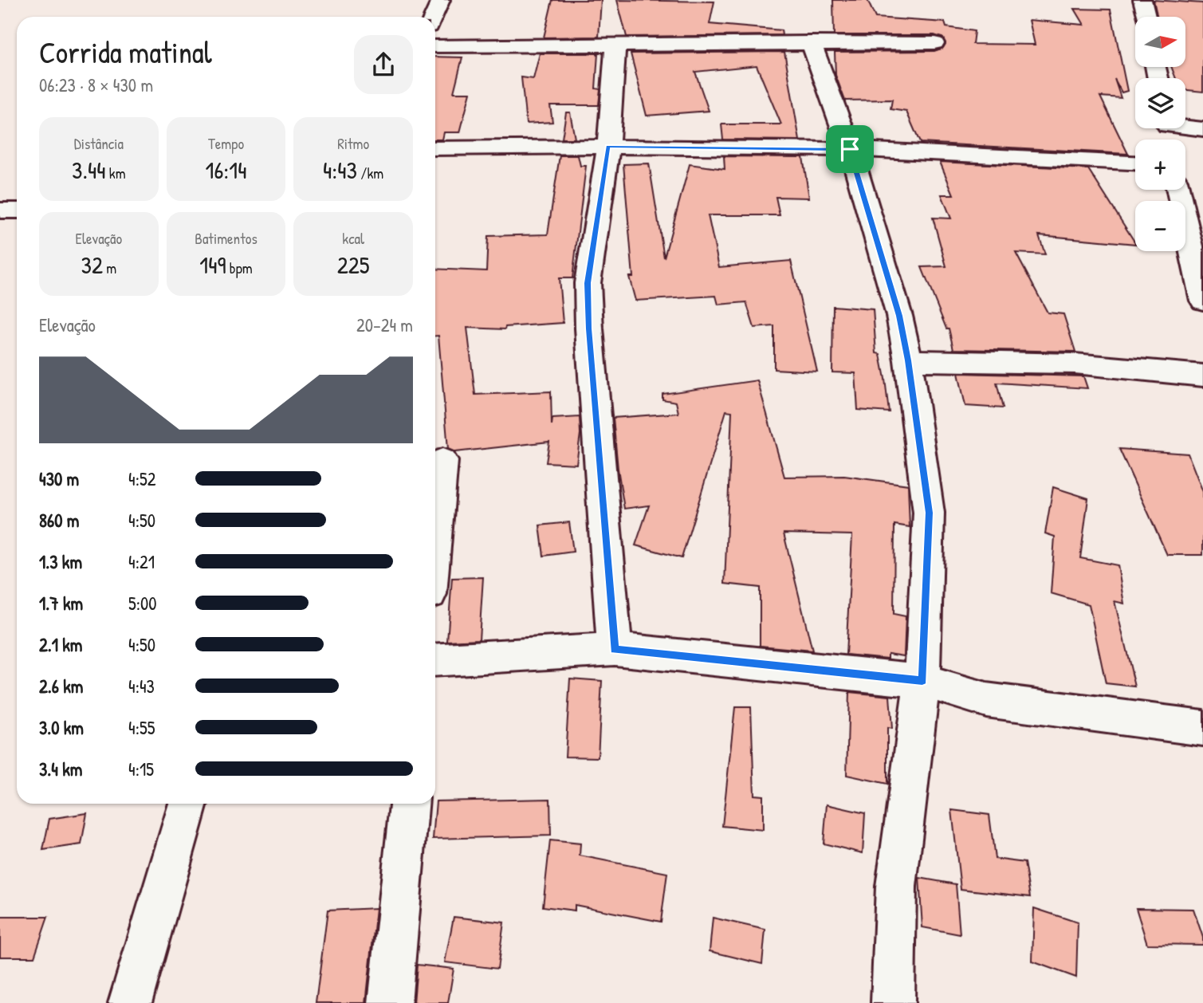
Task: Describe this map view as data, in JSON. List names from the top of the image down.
{
  "north": "right",
  "page": {
    "map_buttons": ["+", "−"],
    "heading": ["Corrida matinal", "06:23 · 8 × 430 m"],
    "stats": [
      ["Distância", "3.44 km"],
      ["Tempo", "16:14"],
      ["Ritmo", "4:43 /km"],
      ["Elevação", "32 m"],
      ["Batimentos", "149 bpm"],
      ["kcal", "225"]
    ],
    "chart": ["Elevação", "20–24 m"],
    "list": [
      {
        "name": "430 m",
        "note": "4:52"
      },
      {
        "name": "860 m",
        "note": "4:50"
      },
      {
        "name": "1.3 km",
        "note": "4:21"
      },
      {
        "name": "1.7 km",
        "note": "5:00"
      },
      {
        "name": "2.1 km",
        "note": "4:50"
      },
      {
        "name": "2.6 km",
        "note": "4:43"
      },
      {
        "name": "3.0 km",
        "note": "4:55"
      },
      {
        "name": "3.4 km",
        "note": "4:15"
      }
    ]
  }
}
